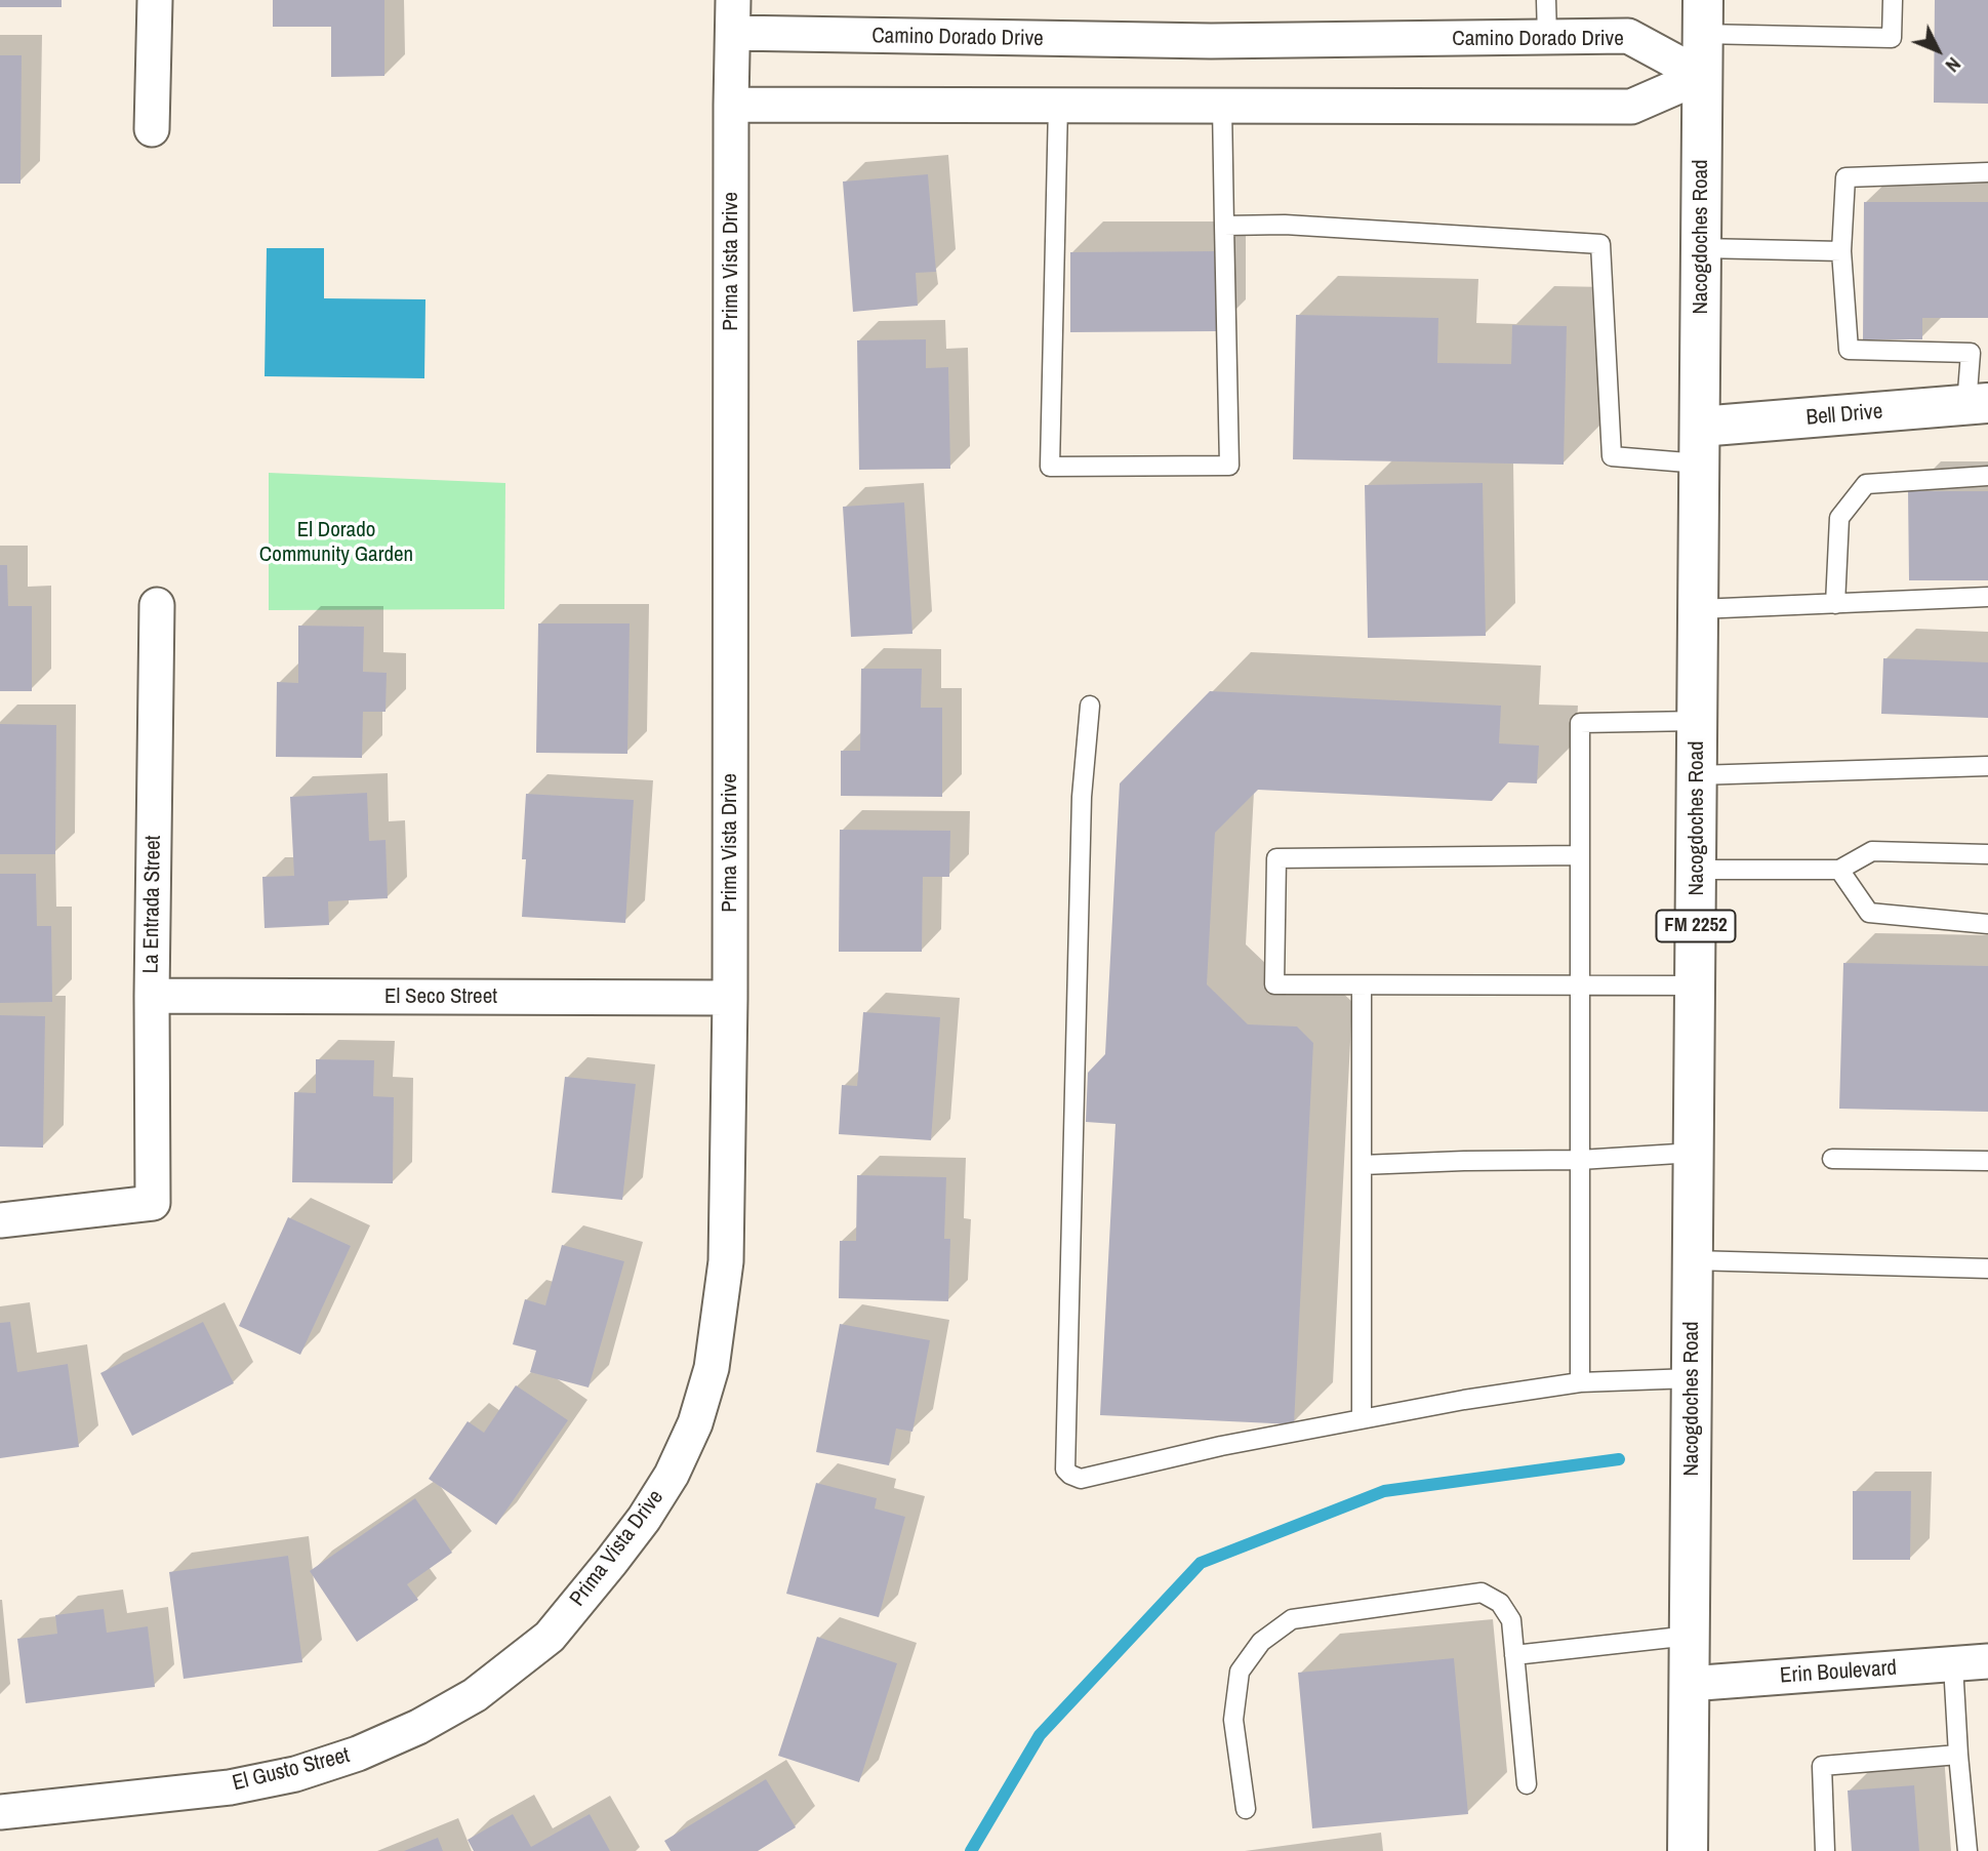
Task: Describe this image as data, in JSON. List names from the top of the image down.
{
  "streets": {
    "main road": ["Nacogdoches Road", "Bell Drive", "FM 2252"],
    "street": [
      "Camino Dorado Drive",
      "Prima Vista Drive",
      "La Entrada Street",
      "El Seco Street",
      "Erin Boulevard",
      "El Gusto Street"
    ]
  },
  "crossings": [
    ["Camino Dorado Drive", "Nacogdoches Road"],
    ["Camino Dorado Drive", "Prima Vista Drive"],
    ["Nacogdoches Road", "Bell Drive"],
    ["Nacogdoches Road", "Erin Boulevard"],
    ["Prima Vista Drive", "El Seco Street"],
    ["Prima Vista Drive", "El Gusto Street"],
    ["La Entrada Street", "El Seco Street"]
  ],
  "parks": ["El Dorado Community Garden"],
  "north": "bottom right"
}
